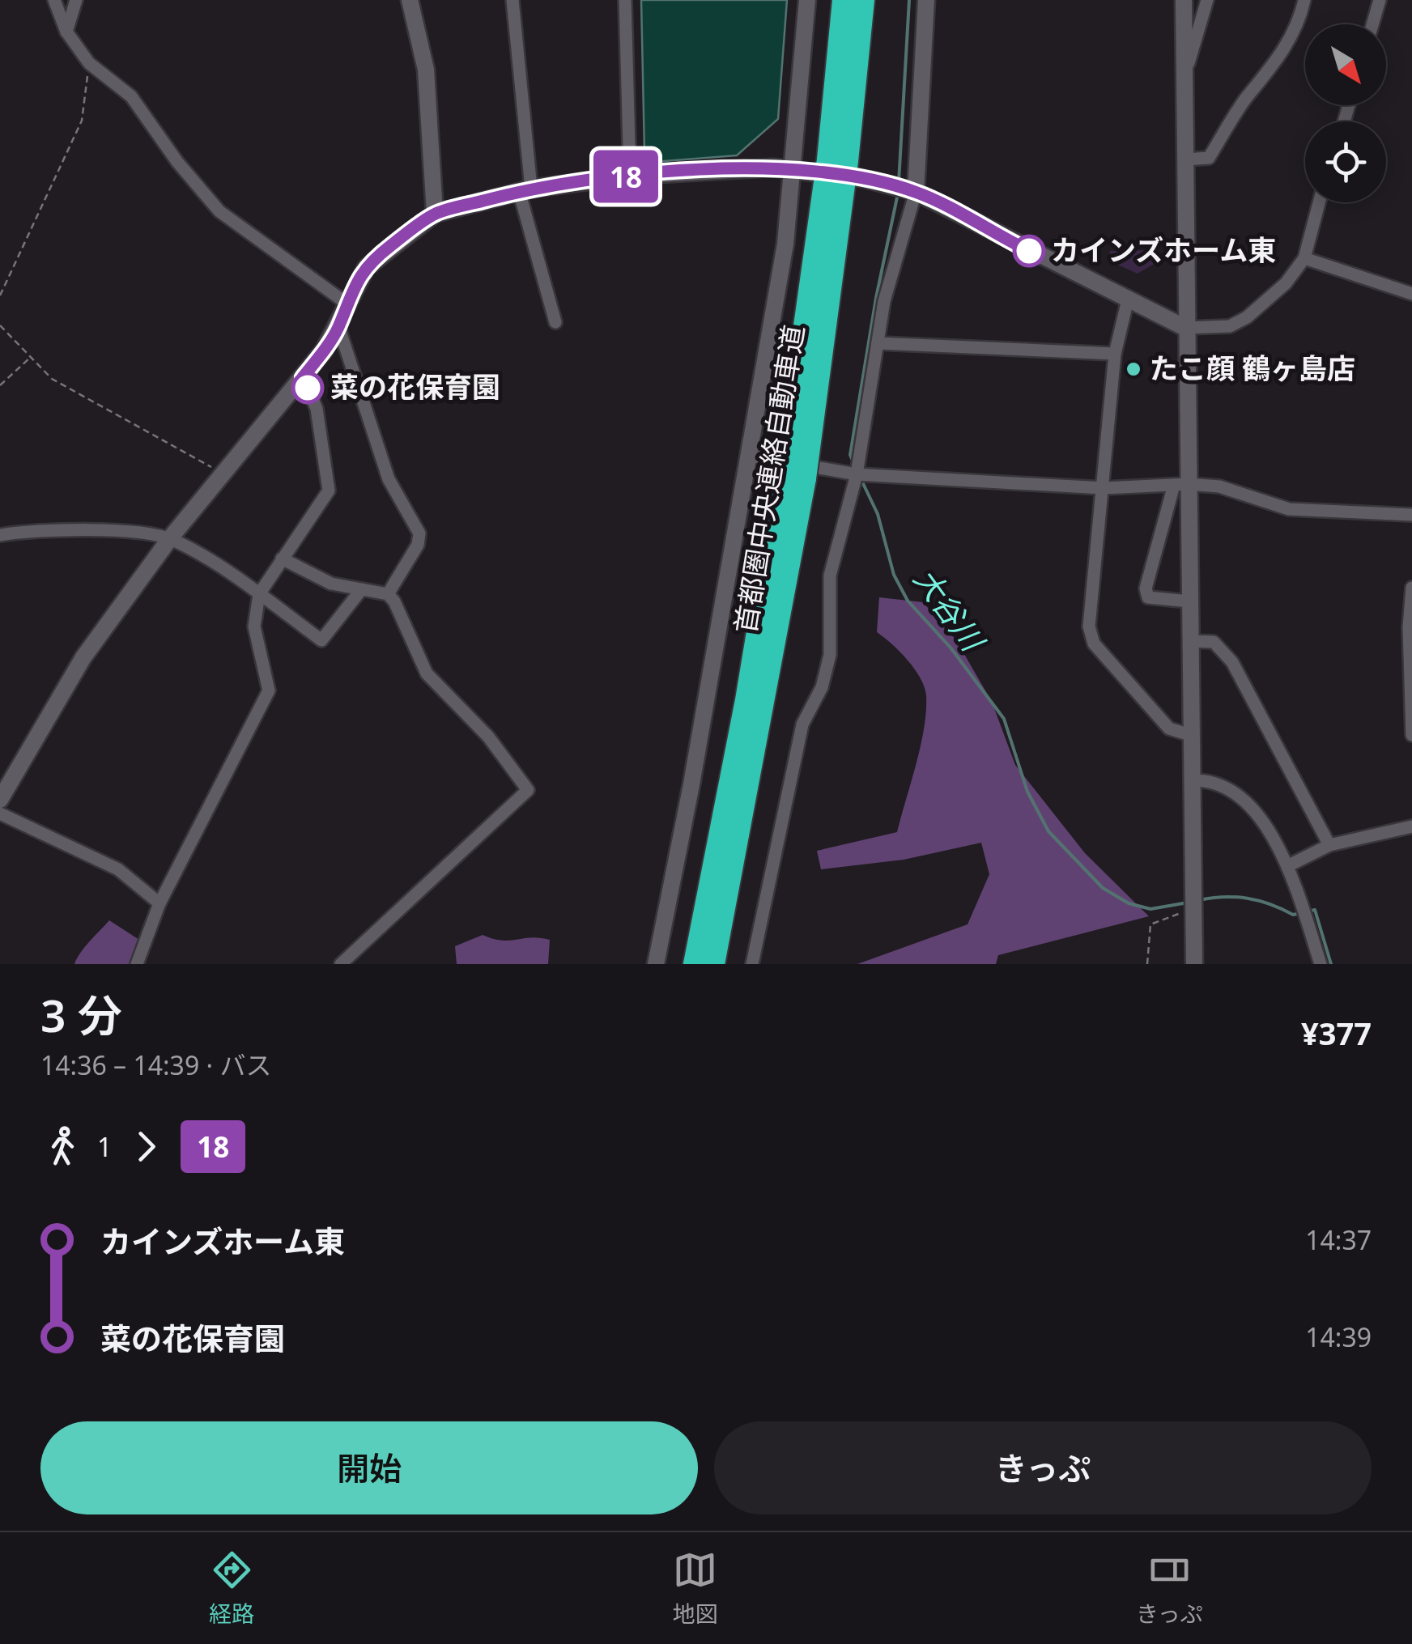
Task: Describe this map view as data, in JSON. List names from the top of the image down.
{
  "streets": {
    "highway": ["首都圏中央連絡自動車道"]
  },
  "water": ["大谷川"],
  "places": ["カインズホーム東", "たこ顔 鶴ヶ島店", "菜の花保育園"],
  "lines": ["bus line 18"],
  "north": "bottom right",
  "page": {
    "on_map": "18",
    "heading": ["3 分", "14:36 – 14:39 · バス", "¥377"],
    "legs": ["1", "18"],
    "list": [
      {
        "name": "カインズホーム東",
        "value": "14:37"
      },
      {
        "name": "菜の花保育園",
        "value": "14:39"
      }
    ],
    "buttons": ["開始", "きっぷ"],
    "tabs": ["経路", "地図", "きっぷ"]
  }
}
